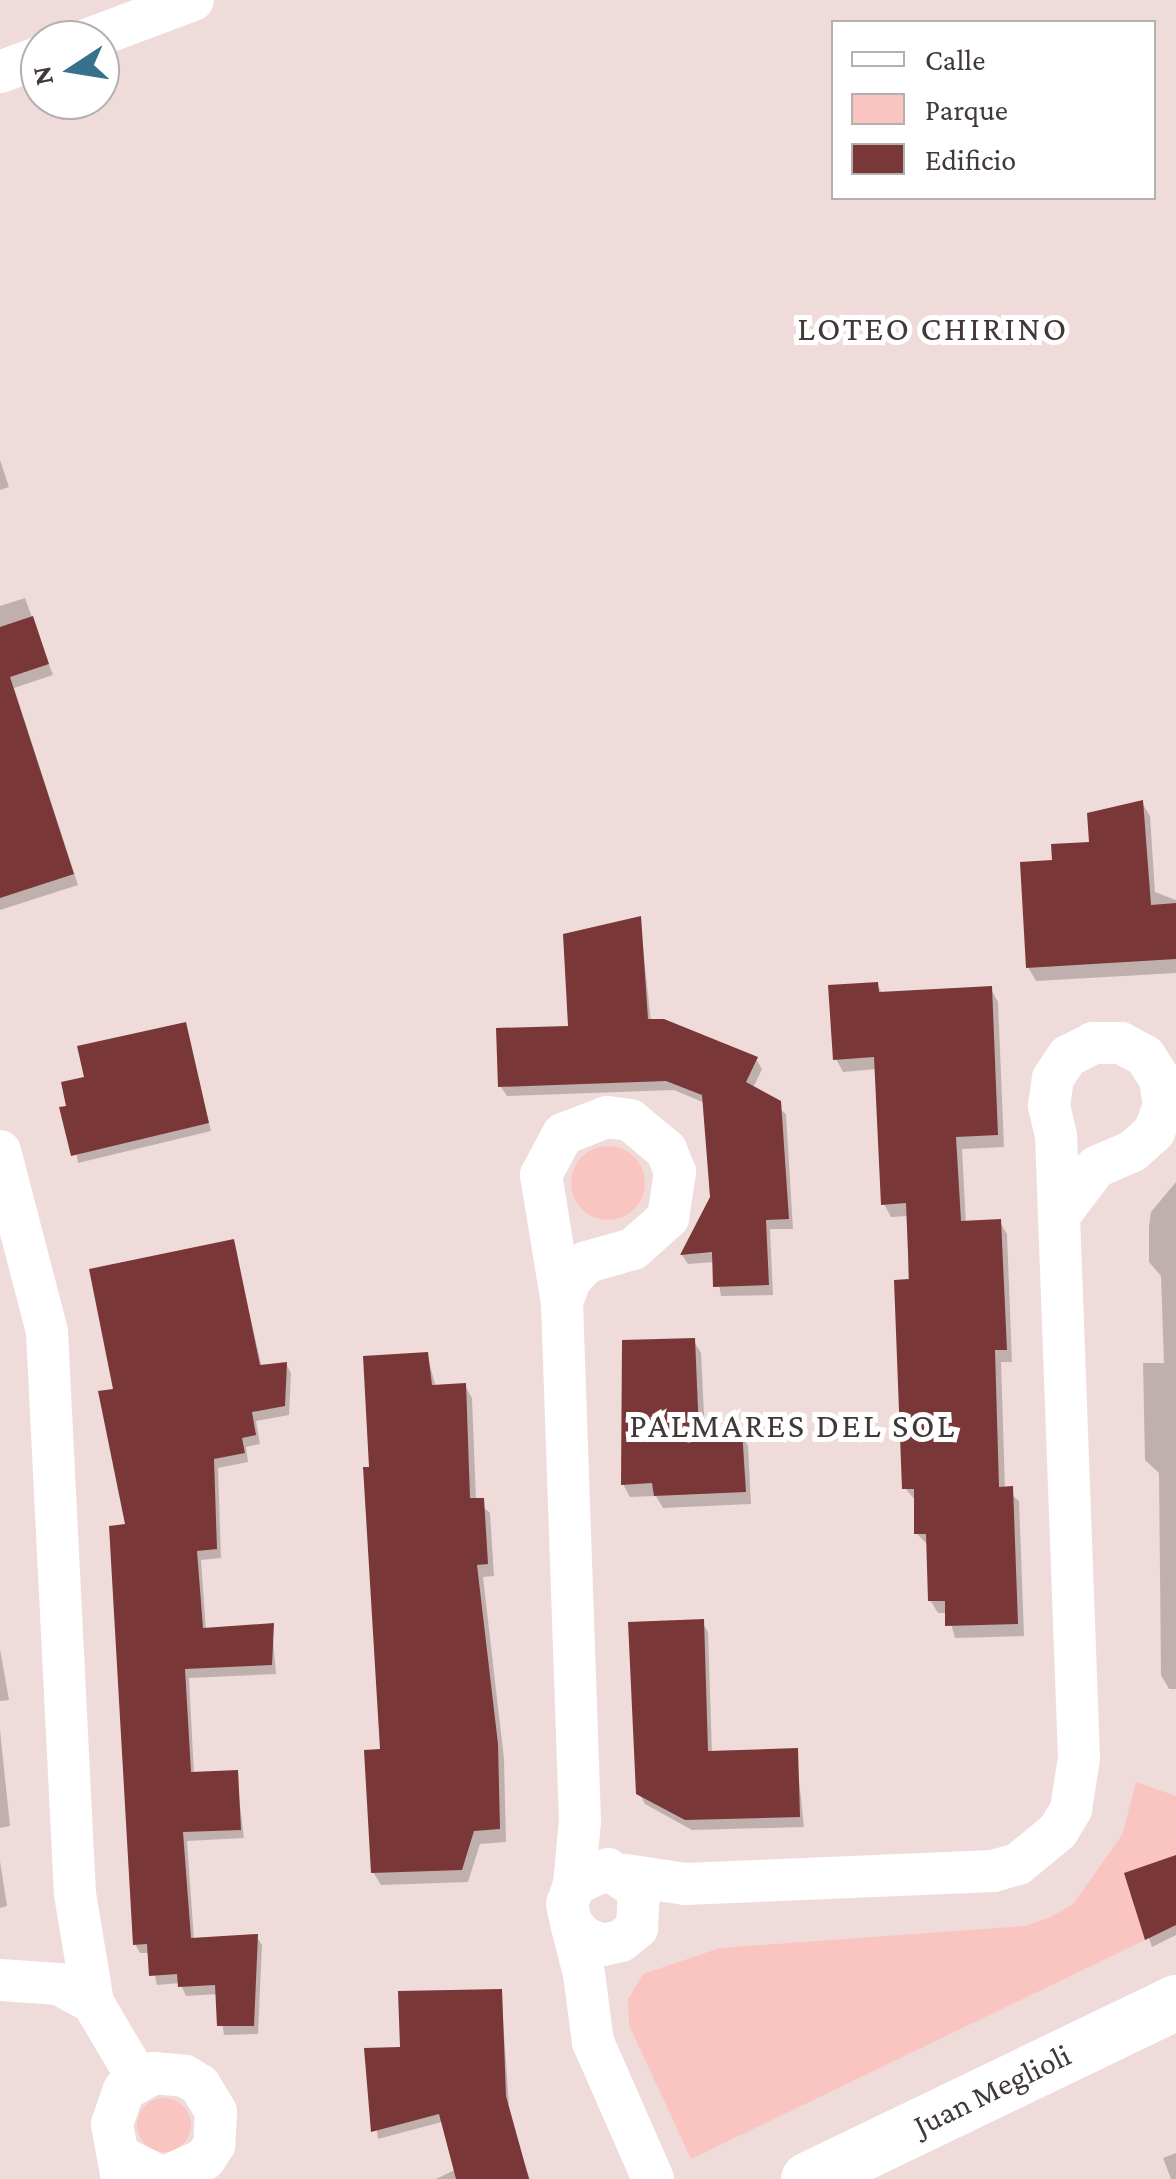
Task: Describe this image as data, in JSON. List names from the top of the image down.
{
  "streets": {
    "main road": ["Juan Meglioli"]
  },
  "districts": ["LOTEO CHIRINO", "PALMARES DEL SOL"],
  "legend": ["Calle", "Parque", "Edificio"],
  "north": "left"
}
